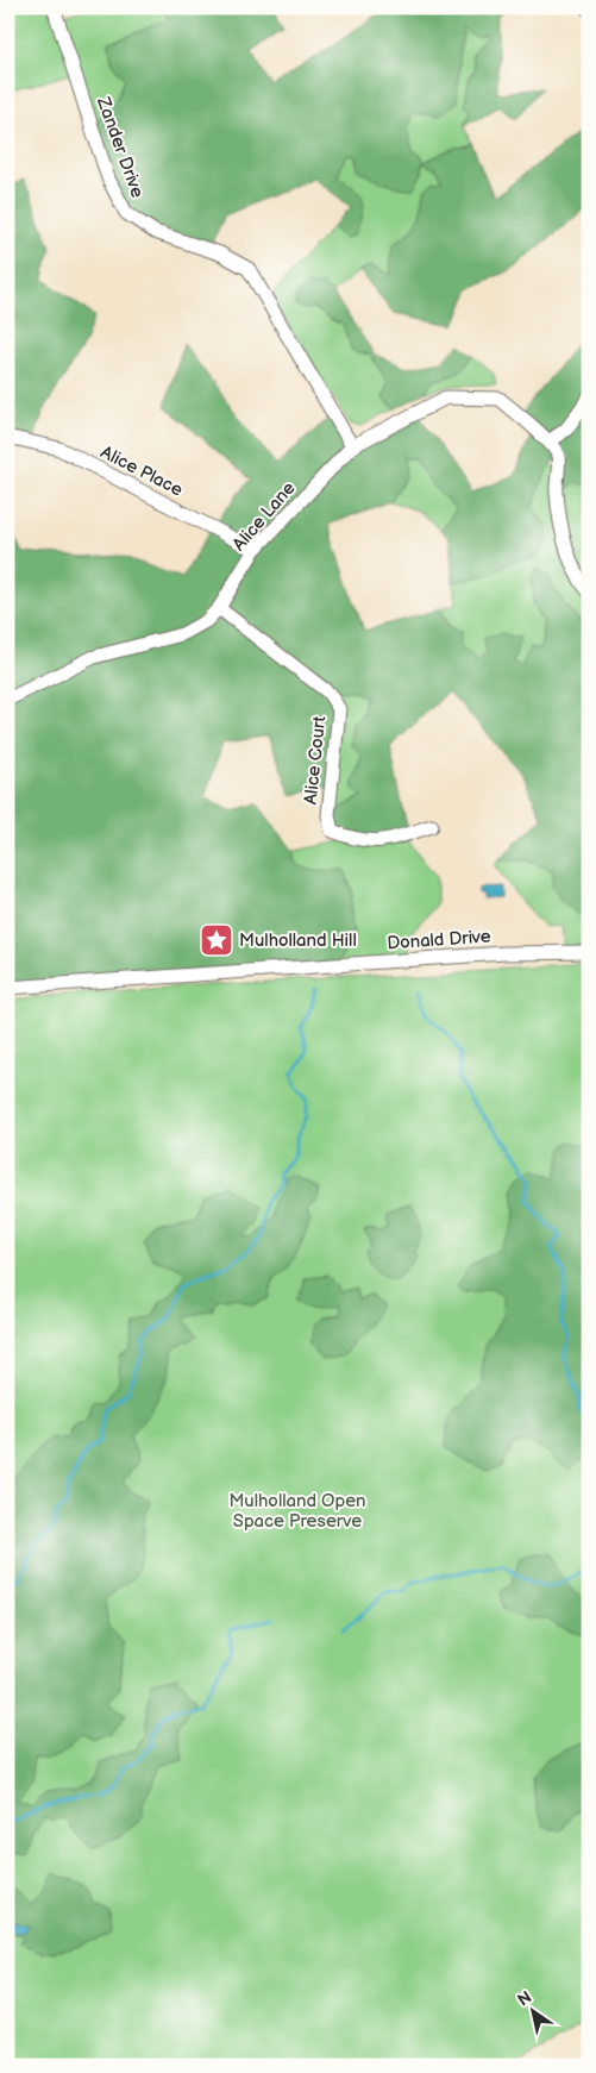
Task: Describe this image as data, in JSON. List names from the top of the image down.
{
  "streets": {
    "street": [
      "Zander Drive",
      "Alice Place",
      "Alice Lane",
      "Alice Court",
      "Donald Drive"
    ]
  },
  "crossings": [
    ["Zander Drive", "Alice Lane"],
    ["Alice Place", "Alice Lane"],
    ["Alice Lane", "Alice Court"]
  ],
  "parks": ["Mulholland Open Space Preserve"],
  "places": {
    "place": ["Mulholland Hill"]
  },
  "north": "top left"
}
